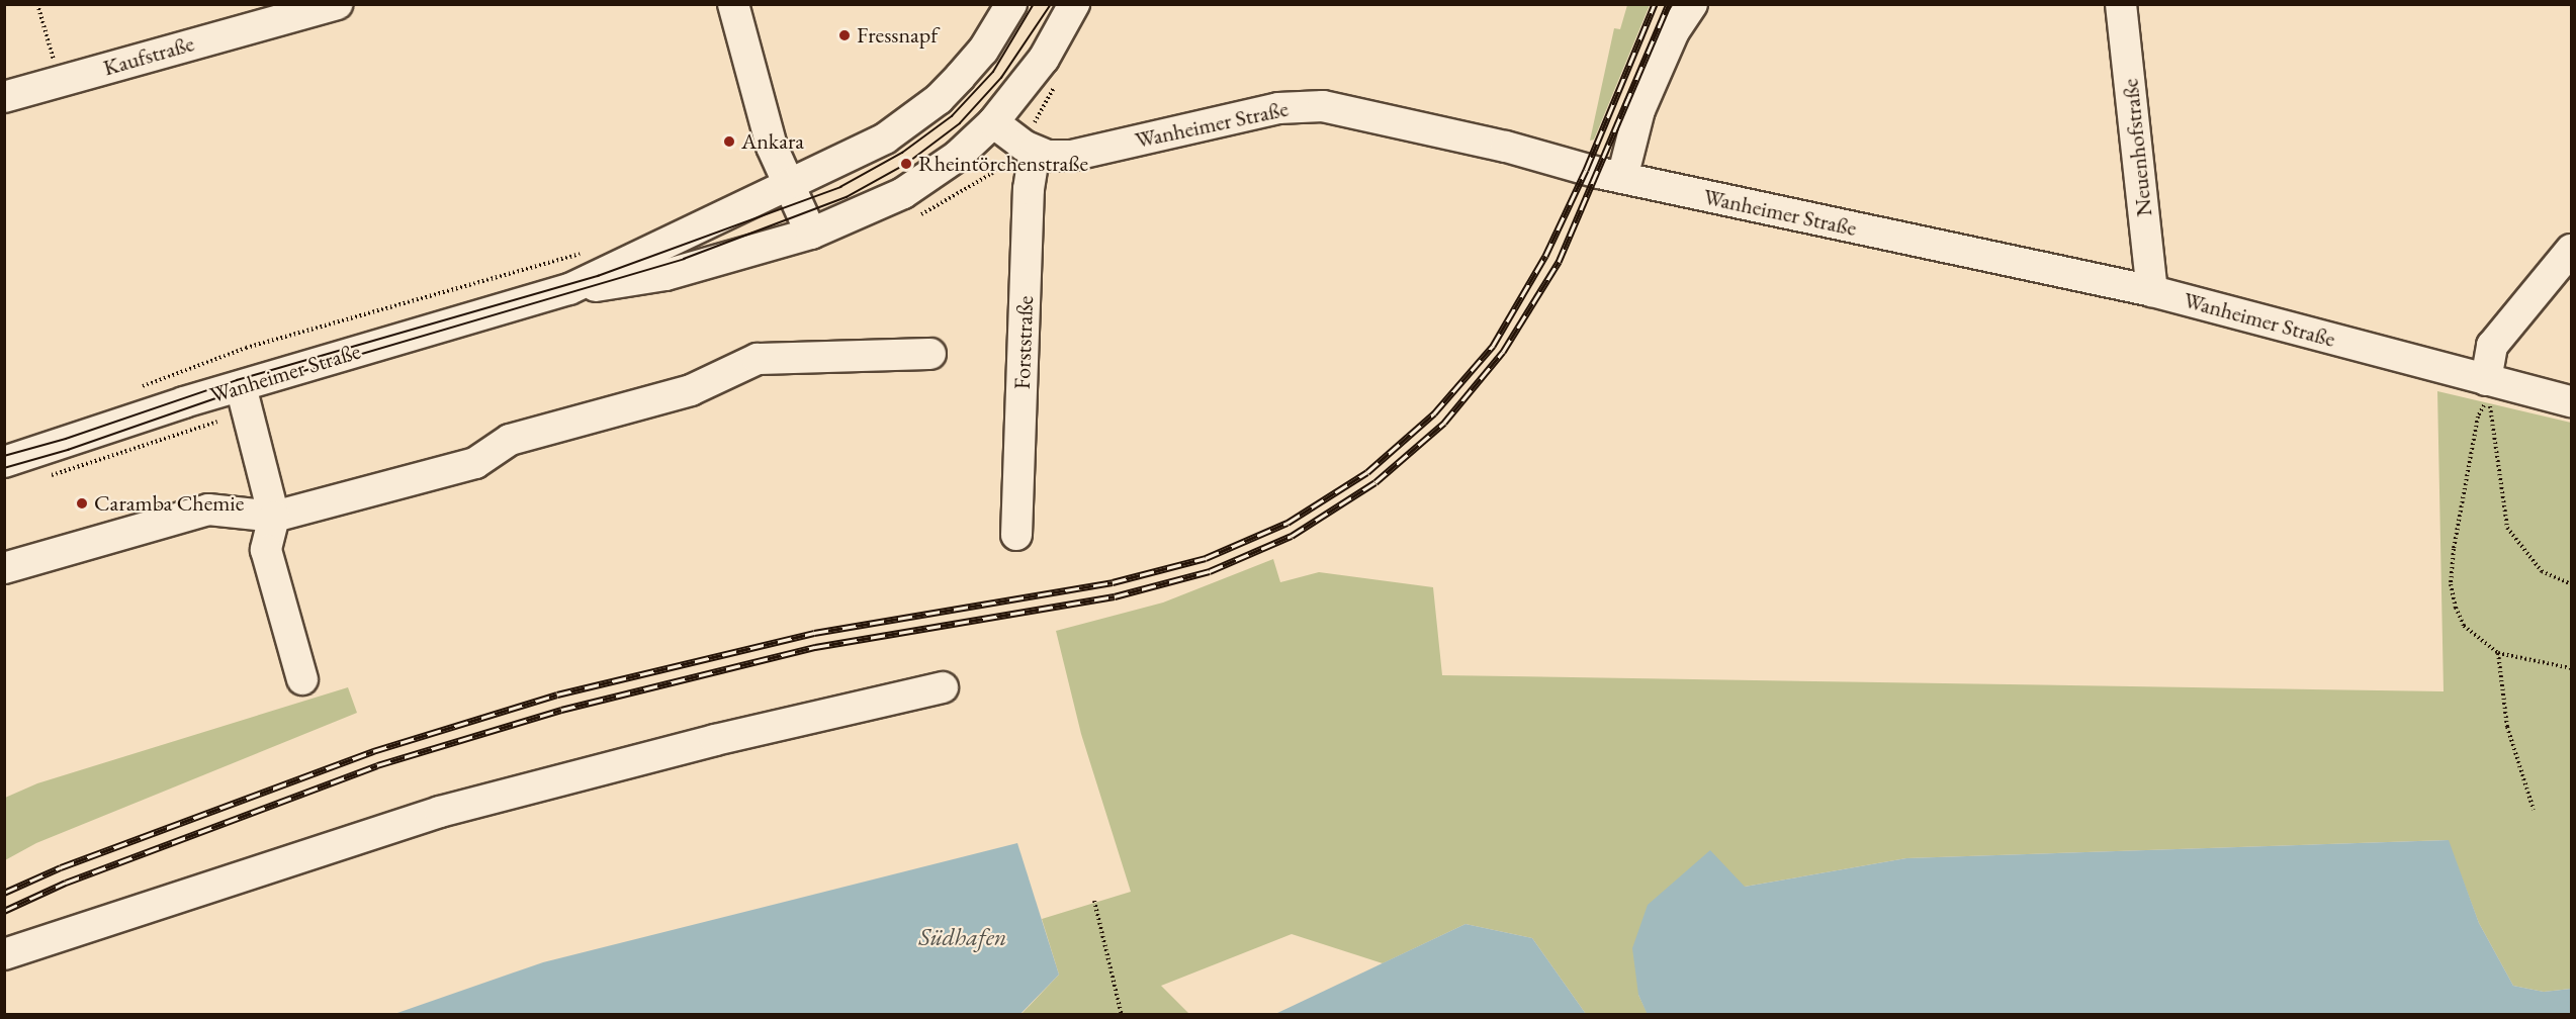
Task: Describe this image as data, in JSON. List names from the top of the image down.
{
  "streets": {
    "street": [
      "Kaufstraße",
      "Wanheimer Straße",
      "Neuenhofstraße",
      "Forststraße"
    ]
  },
  "crossings": [
    ["Wanheimer Straße", "Neuenhofstraße"],
    ["Wanheimer Straße", "Forststraße"]
  ],
  "water": ["Südhafen"],
  "places": [
    "Fressnapf",
    "Ankara",
    "Rheintörchenstraße",
    "Caramba Chemie"
  ]
}
